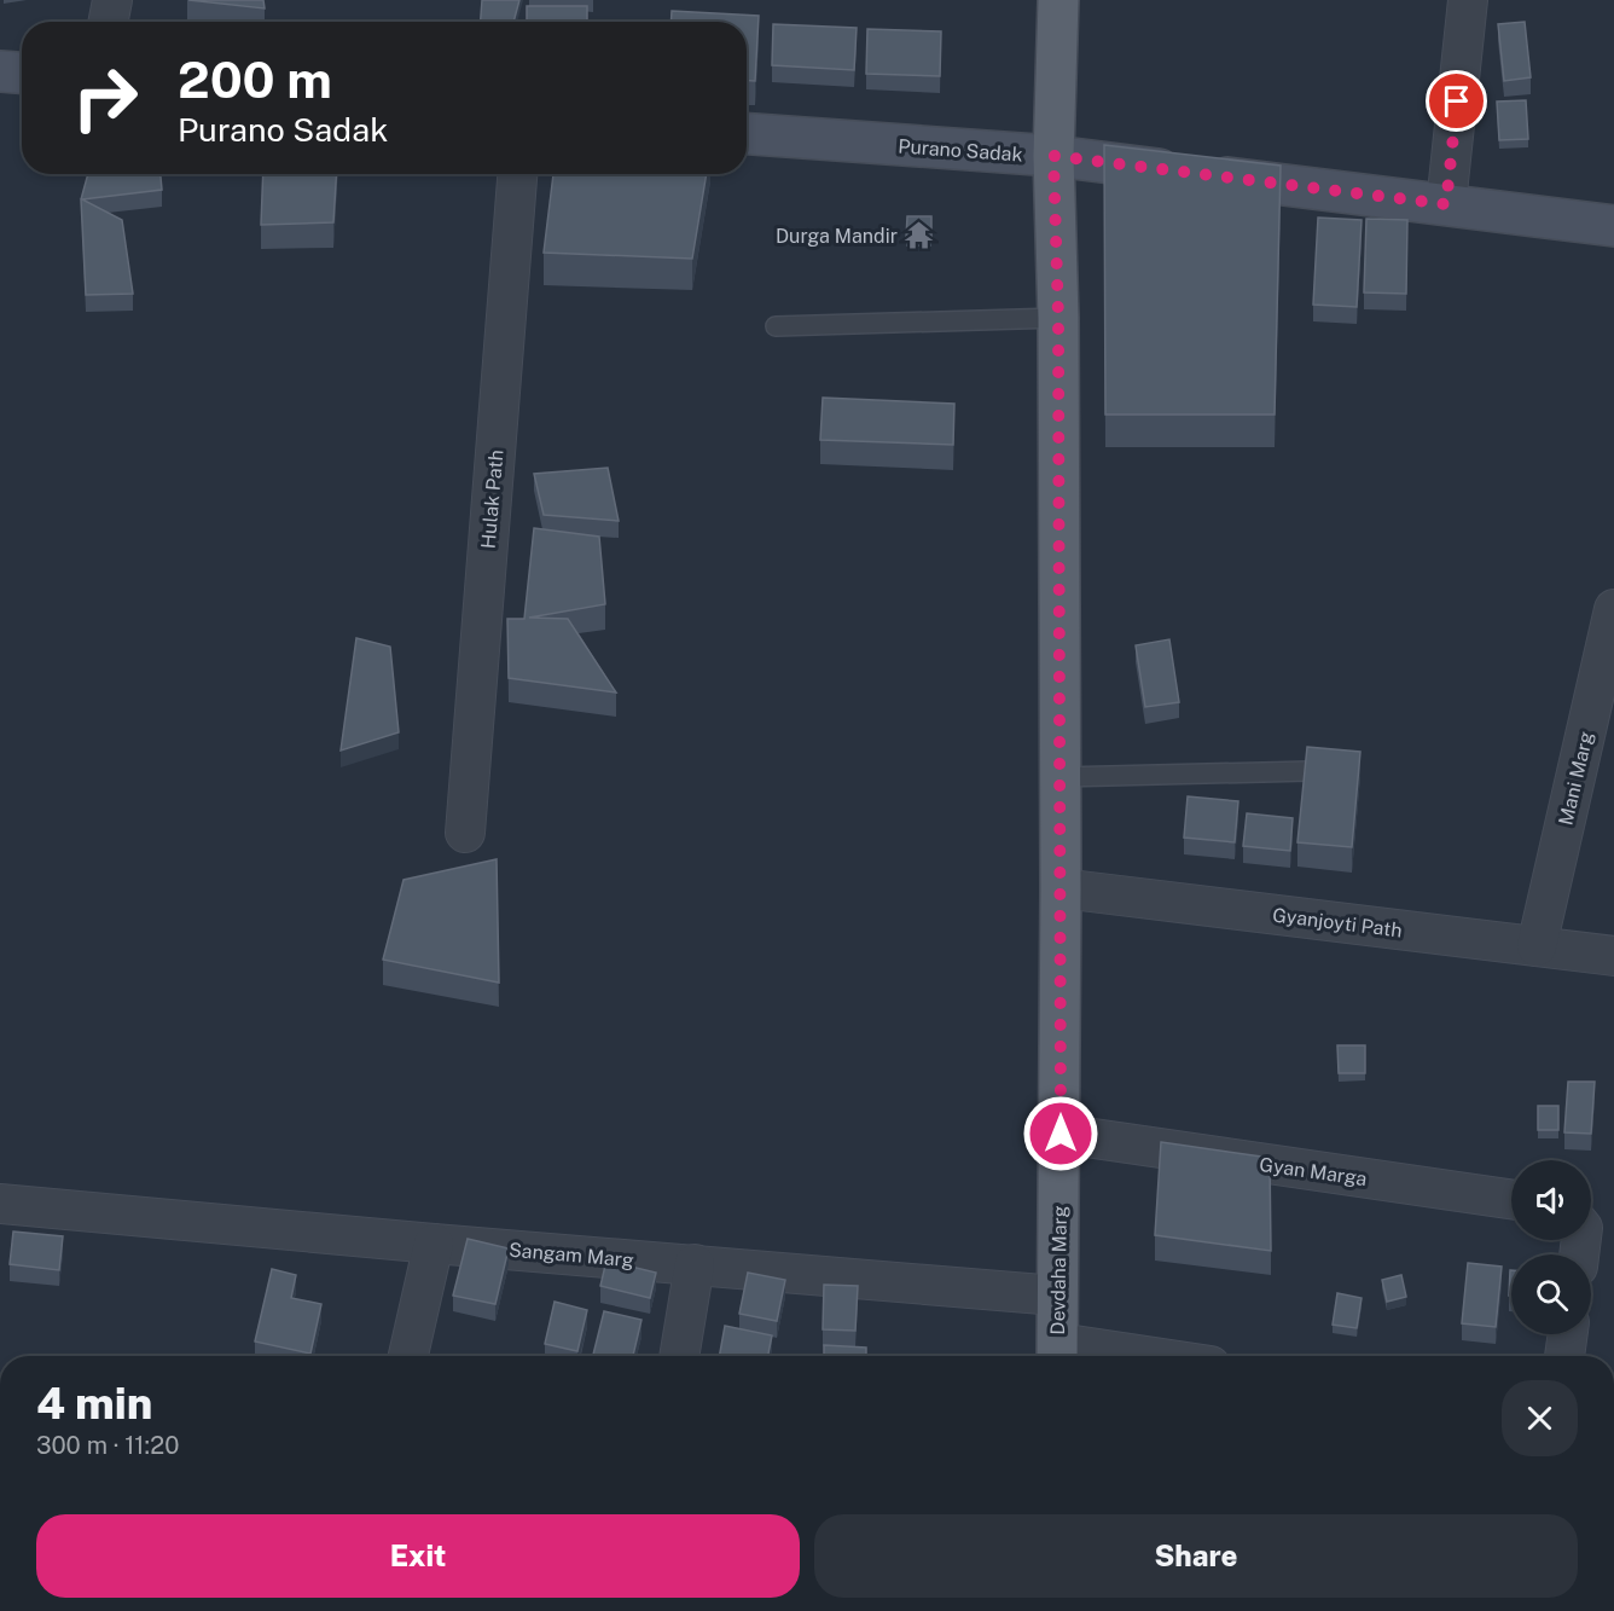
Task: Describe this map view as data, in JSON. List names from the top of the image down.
{
  "streets": {
    "main road": ["Purano Sadak", "Devdaha Marg"],
    "street": [
      "Hulak Path",
      "Mani Marg",
      "Gyanjoyti Path",
      "Gyan Marga",
      "Sangam Marg"
    ]
  },
  "crossings": [
    ["Purano Sadak", "Devdaha Marg"],
    ["Mani Marg", "Gyanjoyti Path"],
    ["Gyanjoyti Path", "Devdaha Marg"],
    ["Gyan Marga", "Devdaha Marg"],
    ["Sangam Marg", "Devdaha Marg"]
  ],
  "places": {
    "temple": ["Durga Mandir"]
  },
  "page": {
    "turn": ["200 m", "Purano Sadak"],
    "heading": ["4 min", "300 m · 11:20"],
    "buttons": ["Exit", "Share"]
  }
}
